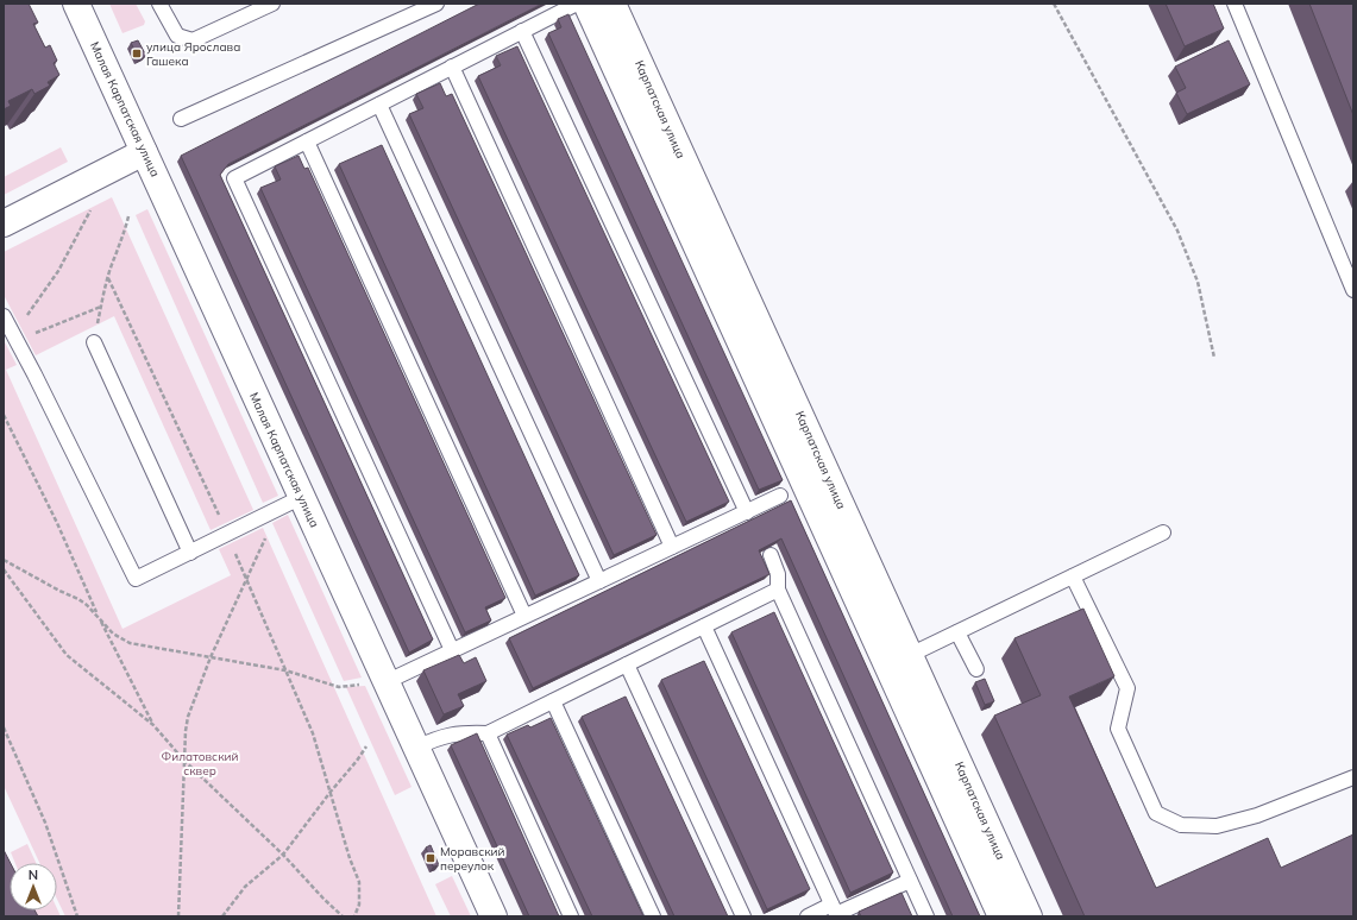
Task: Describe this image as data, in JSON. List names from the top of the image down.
{
  "streets": {
    "street": ["Малая Карпатская улица", "Карпатская улица"]
  },
  "parks": ["Филатовский сквер"],
  "places": {
    "transit": ["улица Ярослава Гашека", "Моравский переулок"]
  },
  "north": "top"
}
